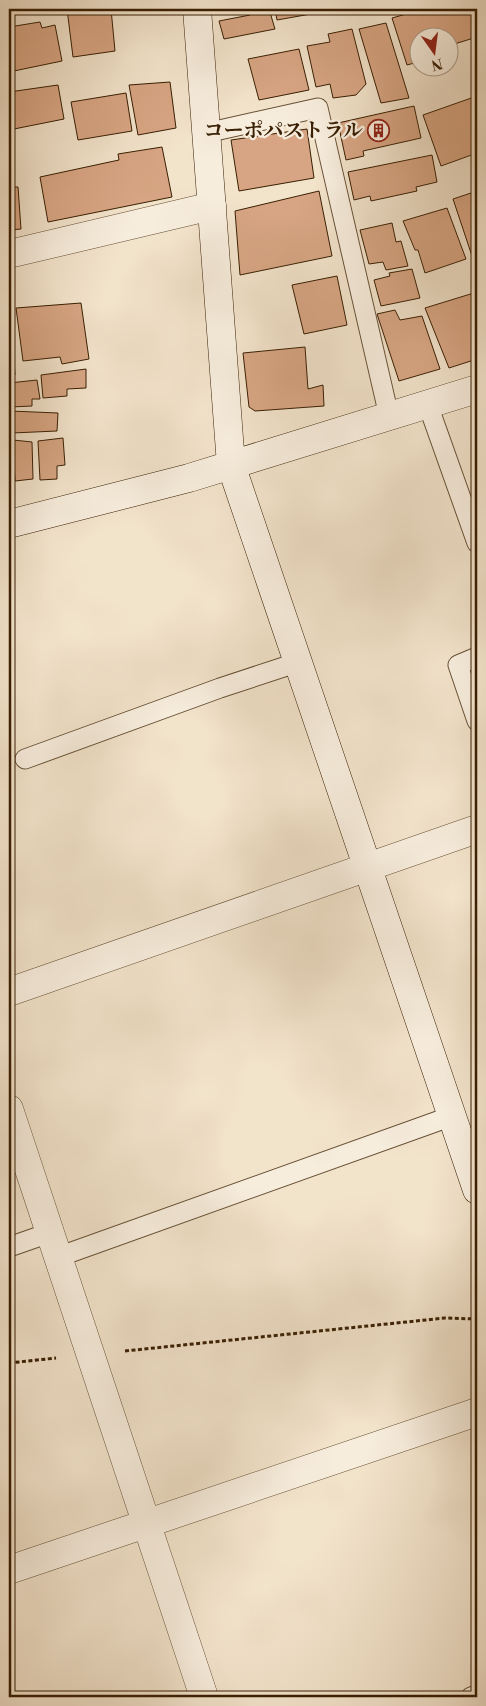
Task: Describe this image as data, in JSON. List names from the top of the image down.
{
  "places": {
    "building": ["コーポパストラル"]
  },
  "north": "bottom"
}
